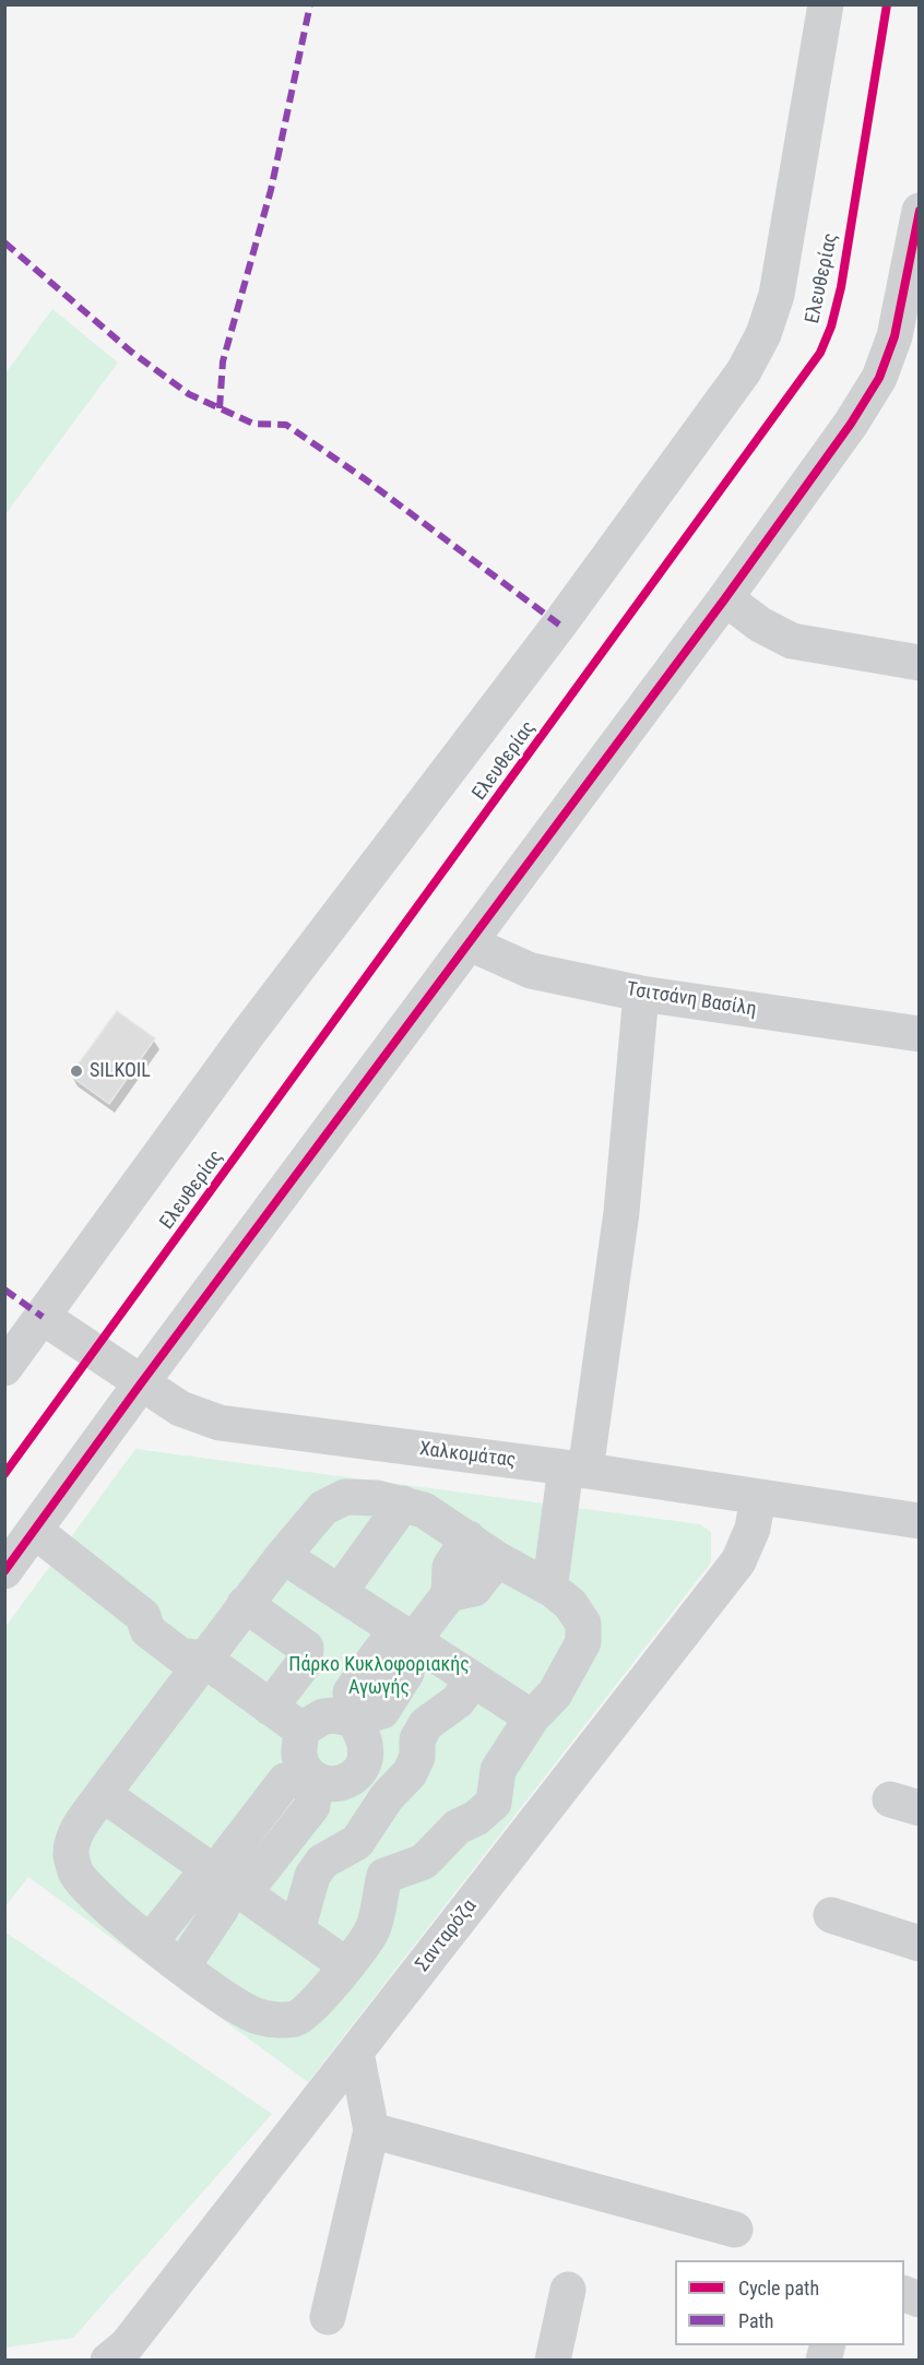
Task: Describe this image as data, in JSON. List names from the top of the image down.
{
  "streets": {
    "street": [
      "Ελευθερίας",
      "Τσιτσάνη Βασίλη",
      "Χαλκομάτας",
      "Σανταρόζα"
    ]
  },
  "crossings": [
    ["Ελευθερίας", "Χαλκομάτας"],
    ["Χαλκομάτας", "Σανταρόζα"]
  ],
  "parks": ["Πάρκο Κυκλοφοριακής Αγωγής"],
  "places": ["SILKOIL"],
  "legend": ["Cycle path", "Path"]
}
